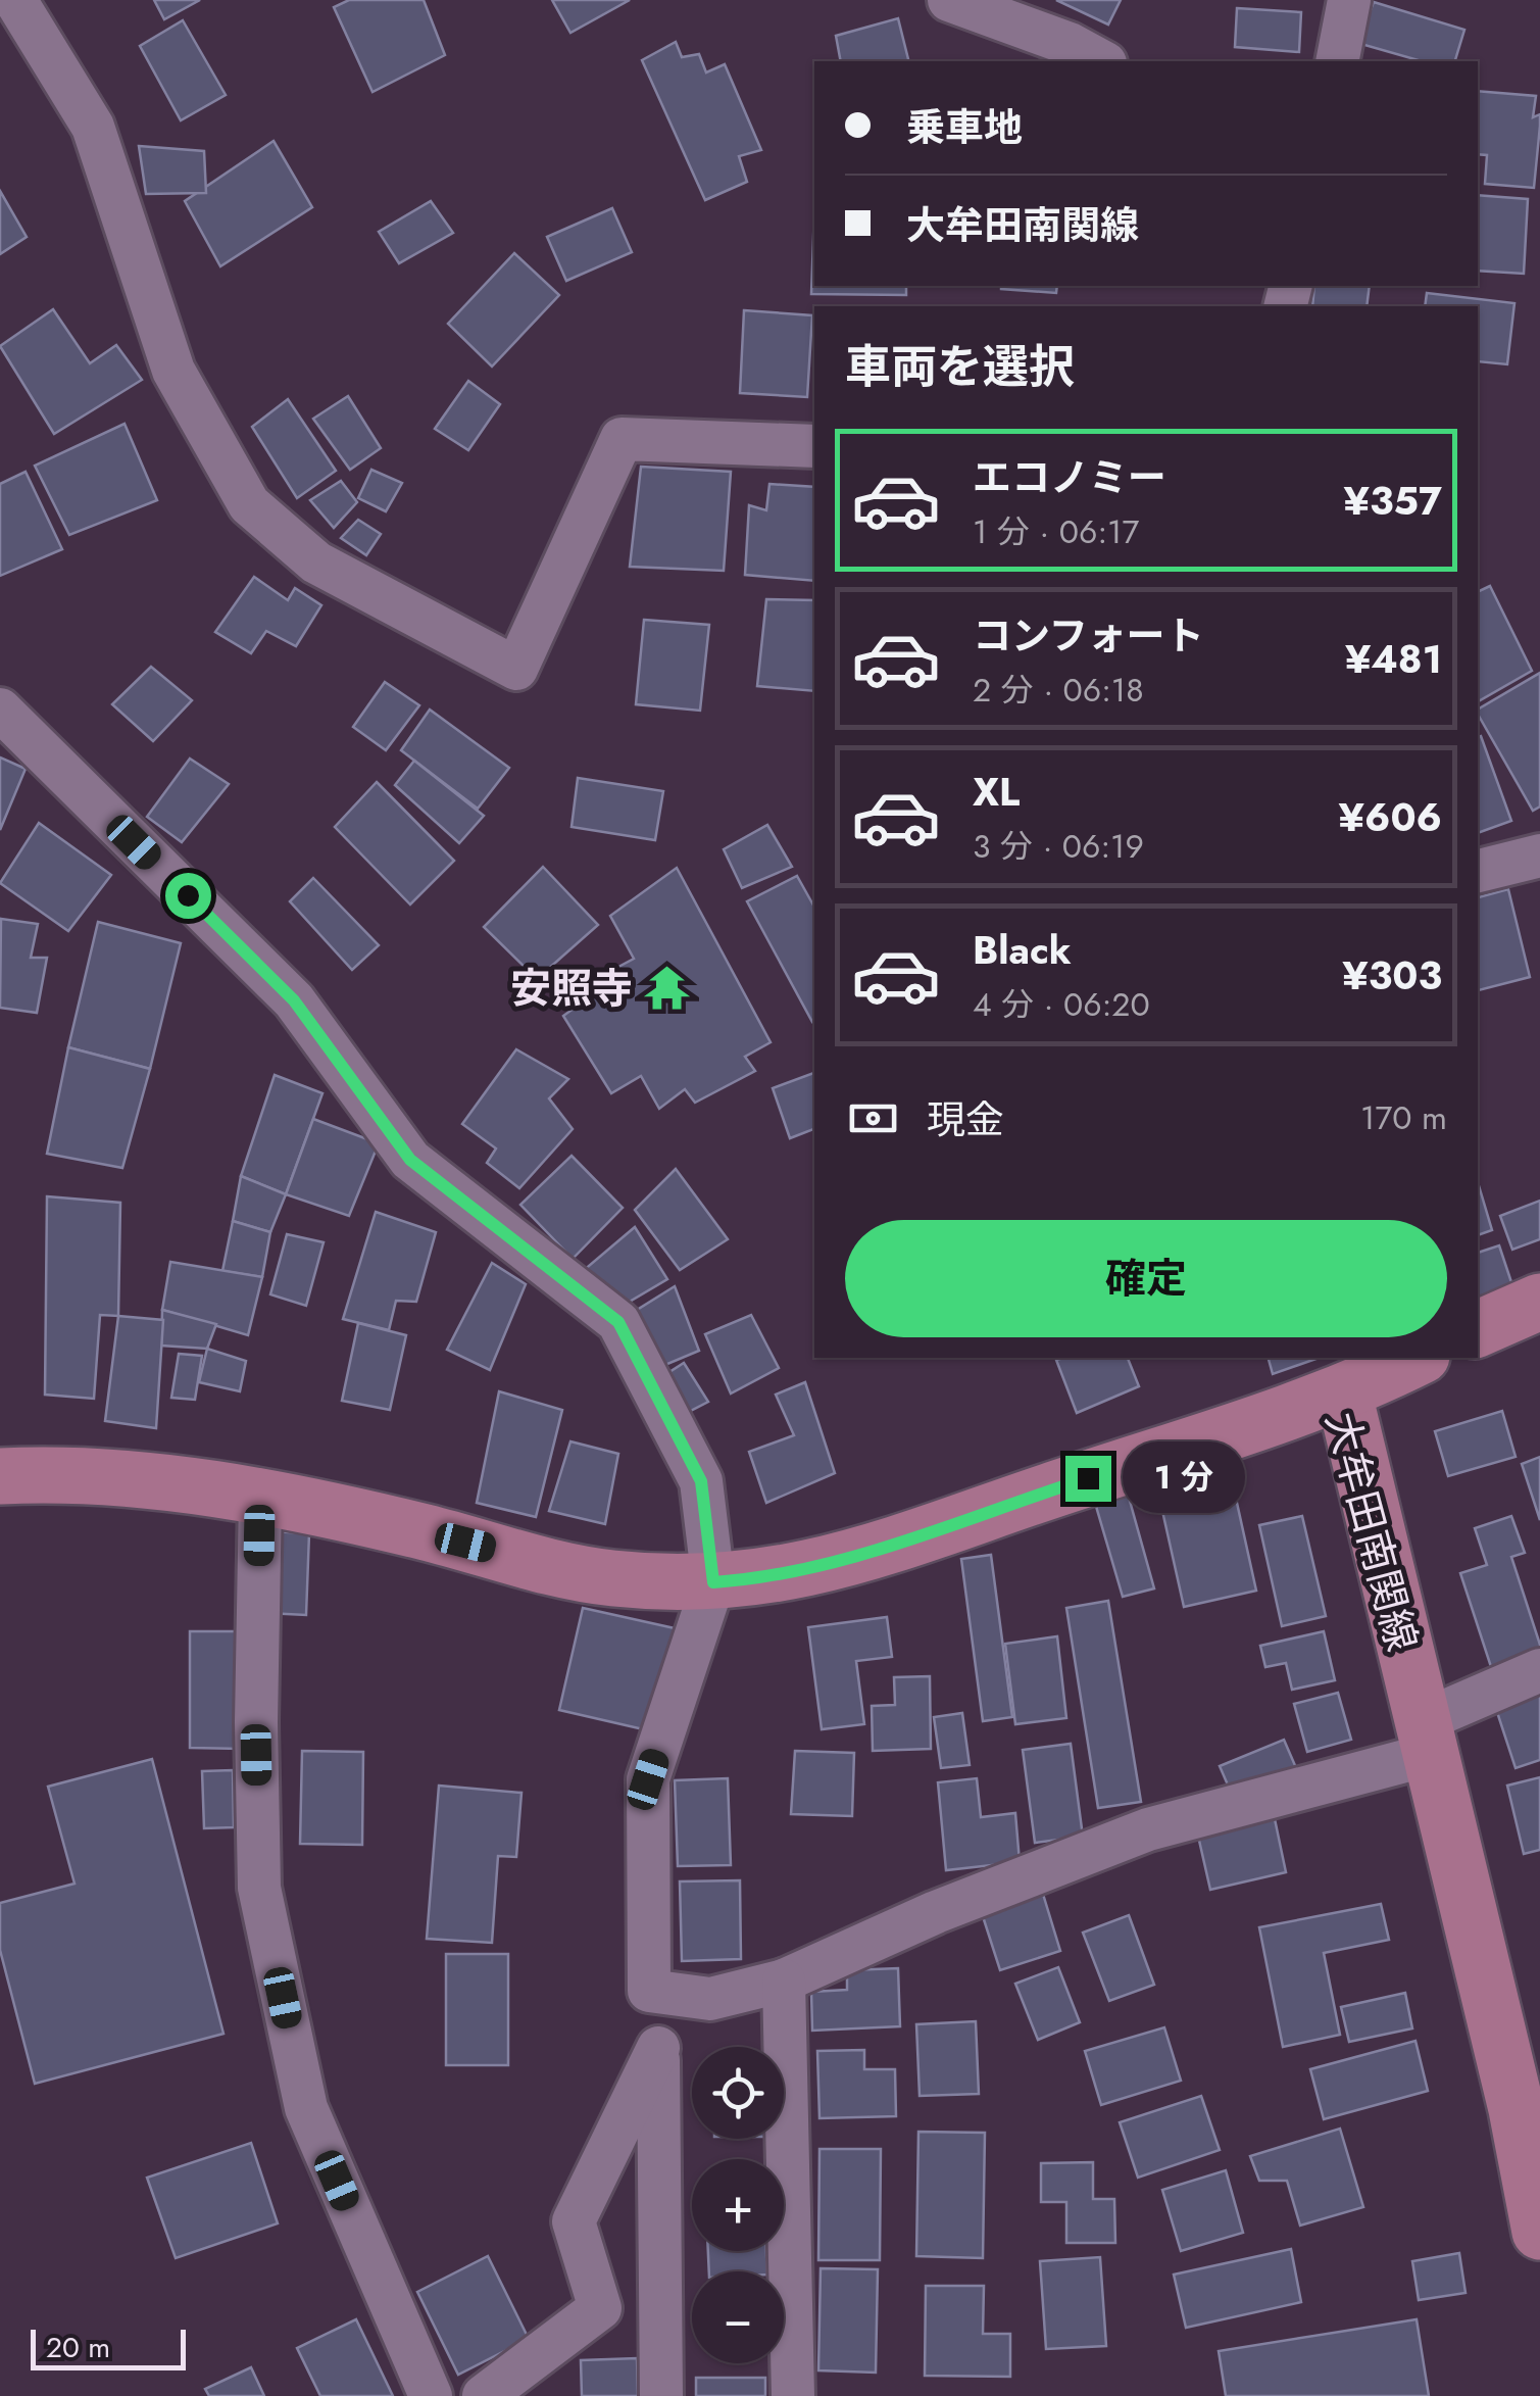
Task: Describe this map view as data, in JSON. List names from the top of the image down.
{
  "streets": {
    "main road": ["大牟田南関線"]
  },
  "places": {
    "temple": ["安照寺"]
  },
  "scale_bar": "20 m",
  "page": {
    "banner": ["乗車地", "大牟田南関線"],
    "heading": "車両を選択",
    "list": [
      {
        "name": "エコノミー",
        "note": "1 分 · 06:17",
        "value": "¥357"
      },
      {
        "name": "コンフォート",
        "note": "2 分 · 06:18",
        "value": "¥481"
      },
      {
        "name": "XL",
        "note": "3 分 · 06:19",
        "value": "¥606"
      },
      {
        "name": "Black",
        "note": "4 分 · 06:20",
        "value": "¥303"
      }
    ],
    "pay": ["現金", "170 m"],
    "buttons": "確定",
    "bubble": "1 分",
    "map_buttons": ["+", "−"],
    "scale": "20 m"
  }
}
